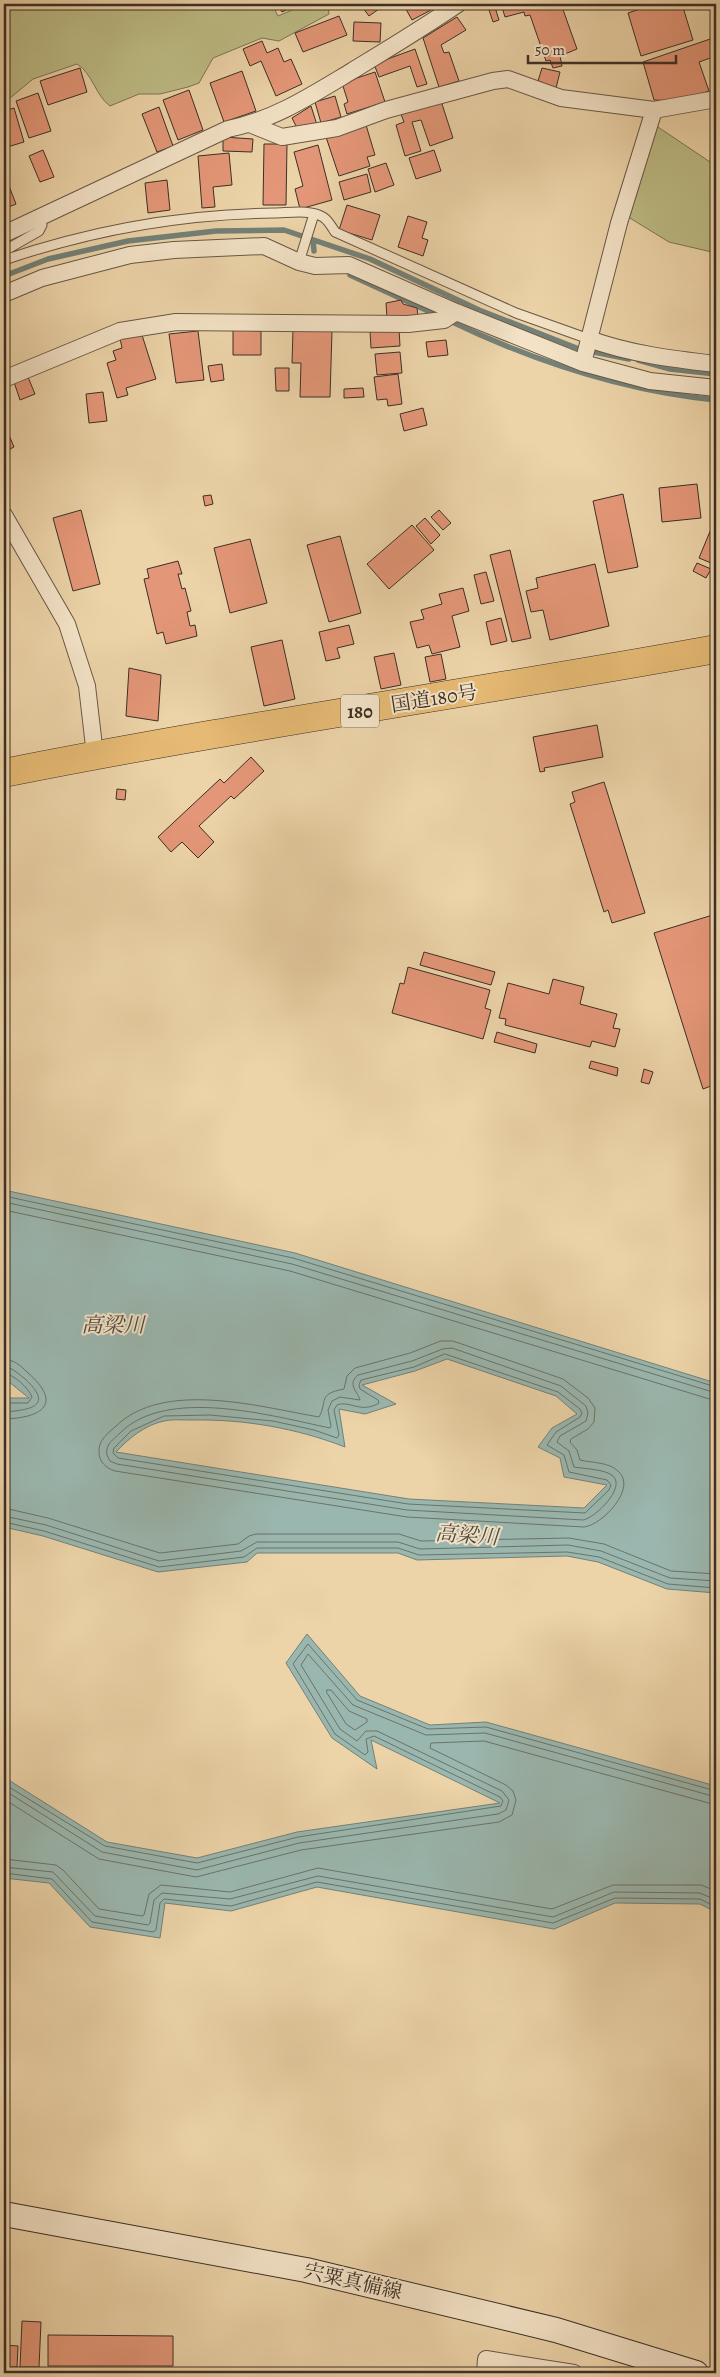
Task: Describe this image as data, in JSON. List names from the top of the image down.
{
  "streets": {
    "highway": ["国道180号", "180"],
    "main road": ["宍粟真備線"]
  },
  "water": ["高梁川"],
  "scale_bar": "50 m"
}
